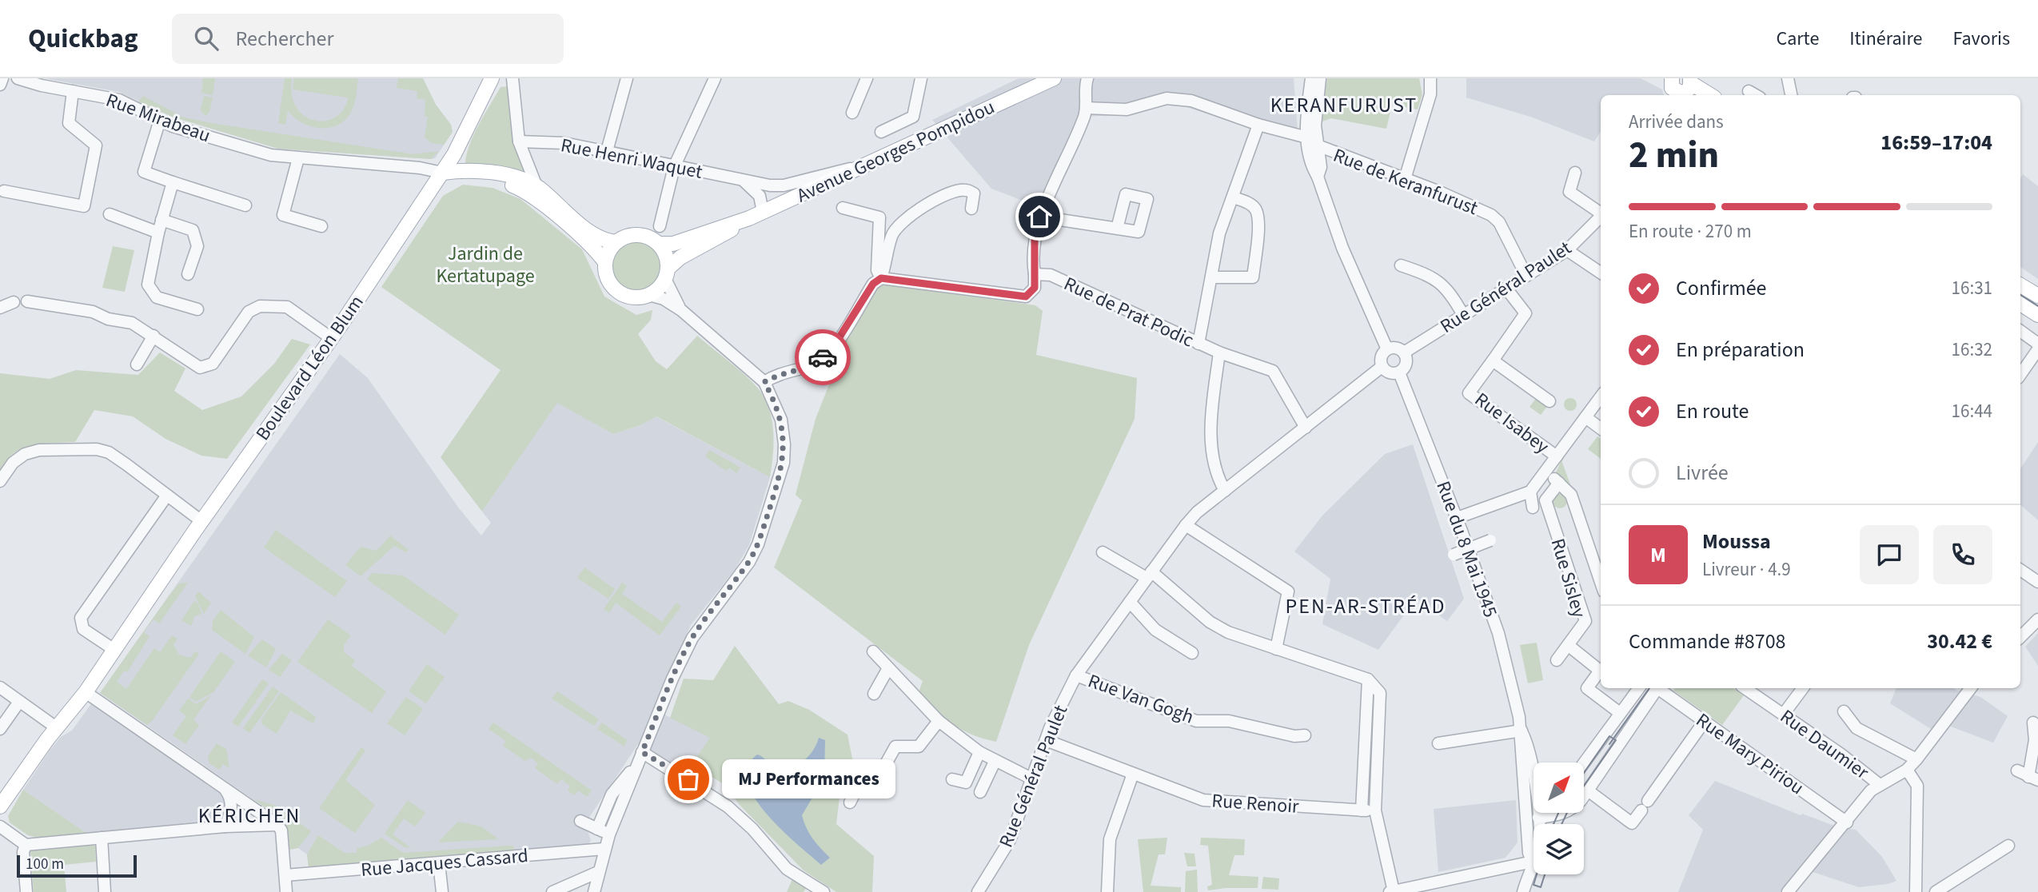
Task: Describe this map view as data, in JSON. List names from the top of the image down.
{
  "streets": {
    "main road": ["Avenue Georges Pompidou", "Boulevard Léon Blum"],
    "street": [
      "Rue Mirabeau",
      "Rue Henri Waquet",
      "Rue de Keranfurust",
      "Rue Général Paulet",
      "Rue de Prat Podic",
      "Rue Isabey",
      "Rue du 8 Mai 1945",
      "Rue Sisley",
      "Rue Van Gogh",
      "Rue Daumier",
      "Rue Mary Piriou",
      "Rue Renoir",
      "Rue Jacques Cassard"
    ]
  },
  "crossings": [
    ["Rue Mirabeau", "Boulevard Léon Blum"],
    ["Avenue Georges Pompidou", "Rue Henri Waquet"],
    ["Rue de Keranfurust", "Rue Général Paulet"],
    ["Rue Général Paulet", "Rue de Prat Podic"],
    ["Rue Général Paulet", "Rue Isabey"],
    ["Rue Général Paulet", "Rue du 8 Mai 1945"],
    ["Rue Général Paulet", "Rue Van Gogh"],
    ["Rue Général Paulet", "Rue Renoir"]
  ],
  "districts": ["KERANFURUST", "PEN-AR-STRÉAD", "KÉRICHEN"],
  "parks": ["Jardin de Kertatupage"],
  "places": ["MJ Performances"],
  "scale_bar": "100 m",
  "north": "top right",
  "page": {
    "header": "Quickbag",
    "search": "Rechercher",
    "nav": ["Carte", "Itinéraire", "Favoris"],
    "heading": ["2 min", "Arrivée dans", "16:59–17:04"],
    "panel": [
      "Moussa",
      "Livreur · 4.9",
      "Commande #8708",
      "30.42 €"
    ],
    "bar": "En route · 270 m",
    "list": [
      ["Confirmée", "16:31"],
      ["En préparation", "16:32"],
      ["En route", "16:44"],
      "Livrée"
    ],
    "round": "M",
    "bubble": "MJ Performances",
    "scale": "100 m"
  }
}
